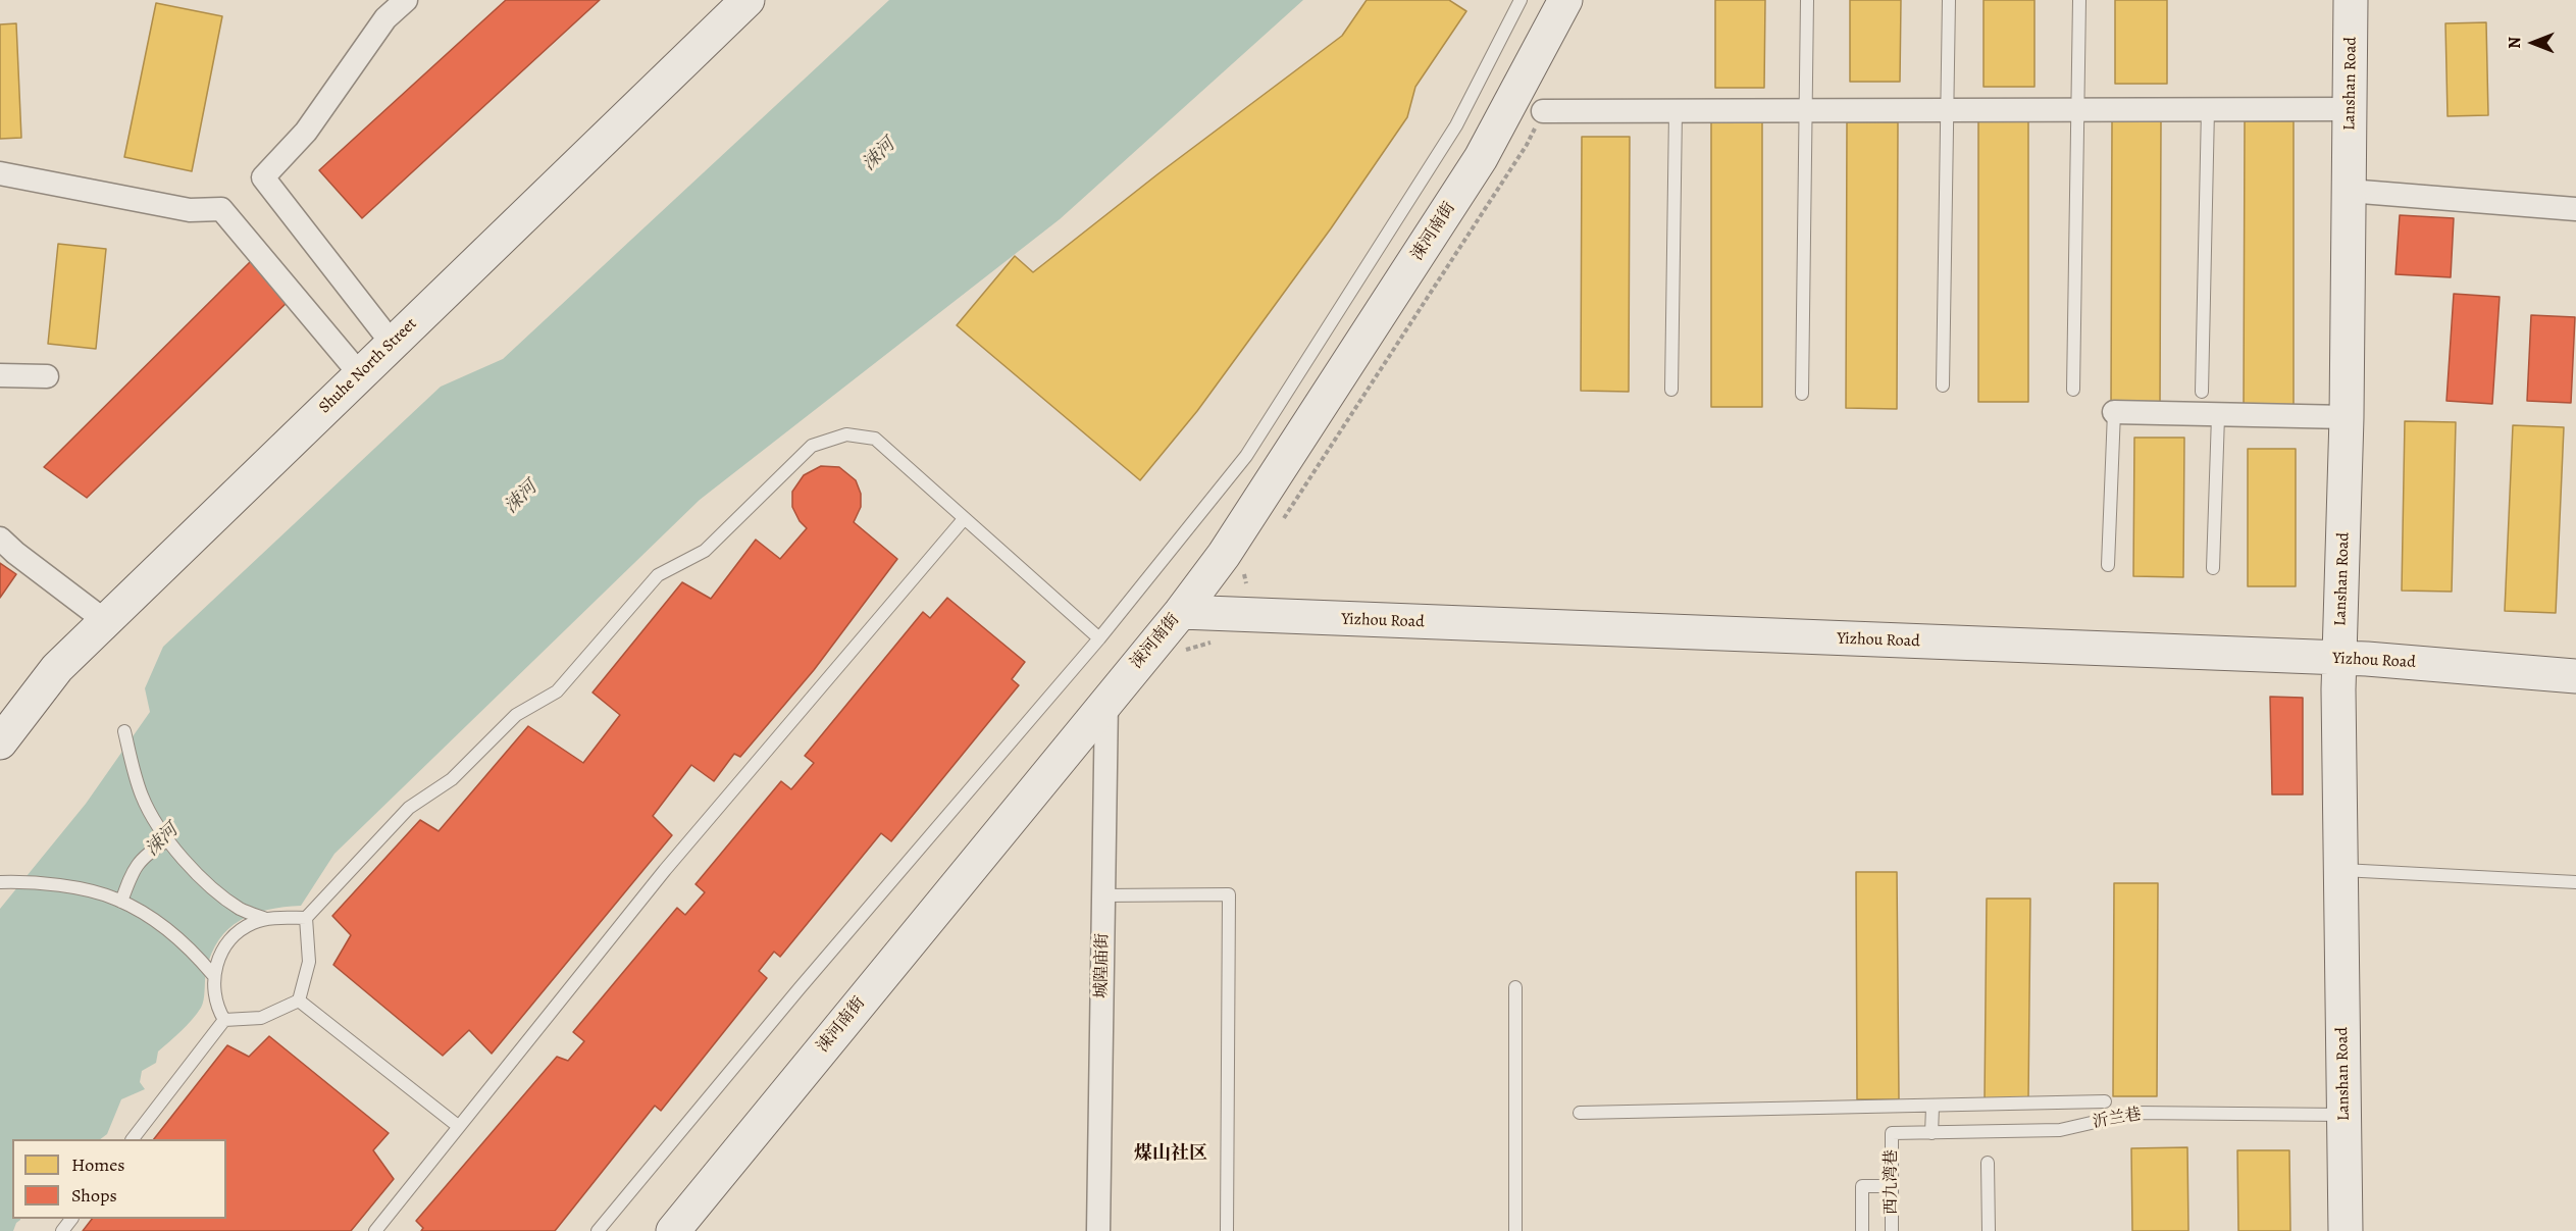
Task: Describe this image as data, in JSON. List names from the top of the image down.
{
  "streets": {
    "main road": [
      "Lanshan Road",
      "涑河南街",
      "Shuhe North Street",
      "Yizhou Road"
    ],
    "street": ["城隍庙街"],
    "lane": ["沂兰巷", "西九湾巷"]
  },
  "crossings": [
    ["Lanshan Road", "Yizhou Road"],
    ["Lanshan Road", "沂兰巷"],
    ["涑河南街", "Yizhou Road"],
    ["涑河南街", "城隍庙街"],
    ["沂兰巷", "西九湾巷"]
  ],
  "districts": ["煤山社区"],
  "water": ["涑河"],
  "legend": ["Homes", "Shops"],
  "north": "left"
}
